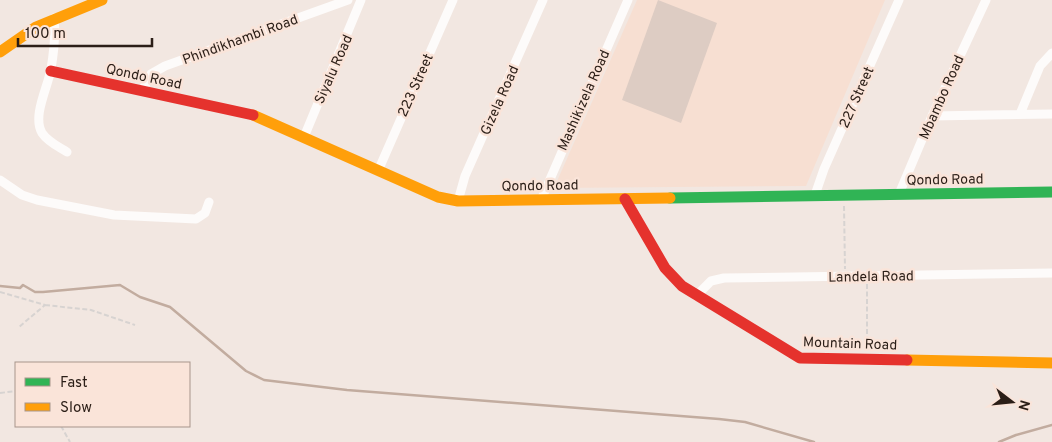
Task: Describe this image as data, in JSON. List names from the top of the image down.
{
  "streets": {
    "street": [
      "Phindikhambi Road",
      "Siyalu Road",
      "Qondo Road",
      "223 Street",
      "227 Street",
      "Mbambo Road",
      "Gizela Road",
      "Mashikizela Road",
      "Landela Road",
      "Mountain Road"
    ]
  },
  "crossings": [
    ["Phindikhambi Road", "Qondo Road"],
    ["Siyalu Road", "Qondo Road"],
    ["Qondo Road", "223 Street"],
    ["Qondo Road", "227 Street"],
    ["Qondo Road", "Mbambo Road"],
    ["Qondo Road", "Gizela Road"],
    ["Qondo Road", "Mashikizela Road"],
    ["Qondo Road", "Mountain Road"],
    ["Landela Road", "Mountain Road"]
  ],
  "legend": ["Fast", "Slow"],
  "scale_bar": "100 m",
  "north": "right"
}
